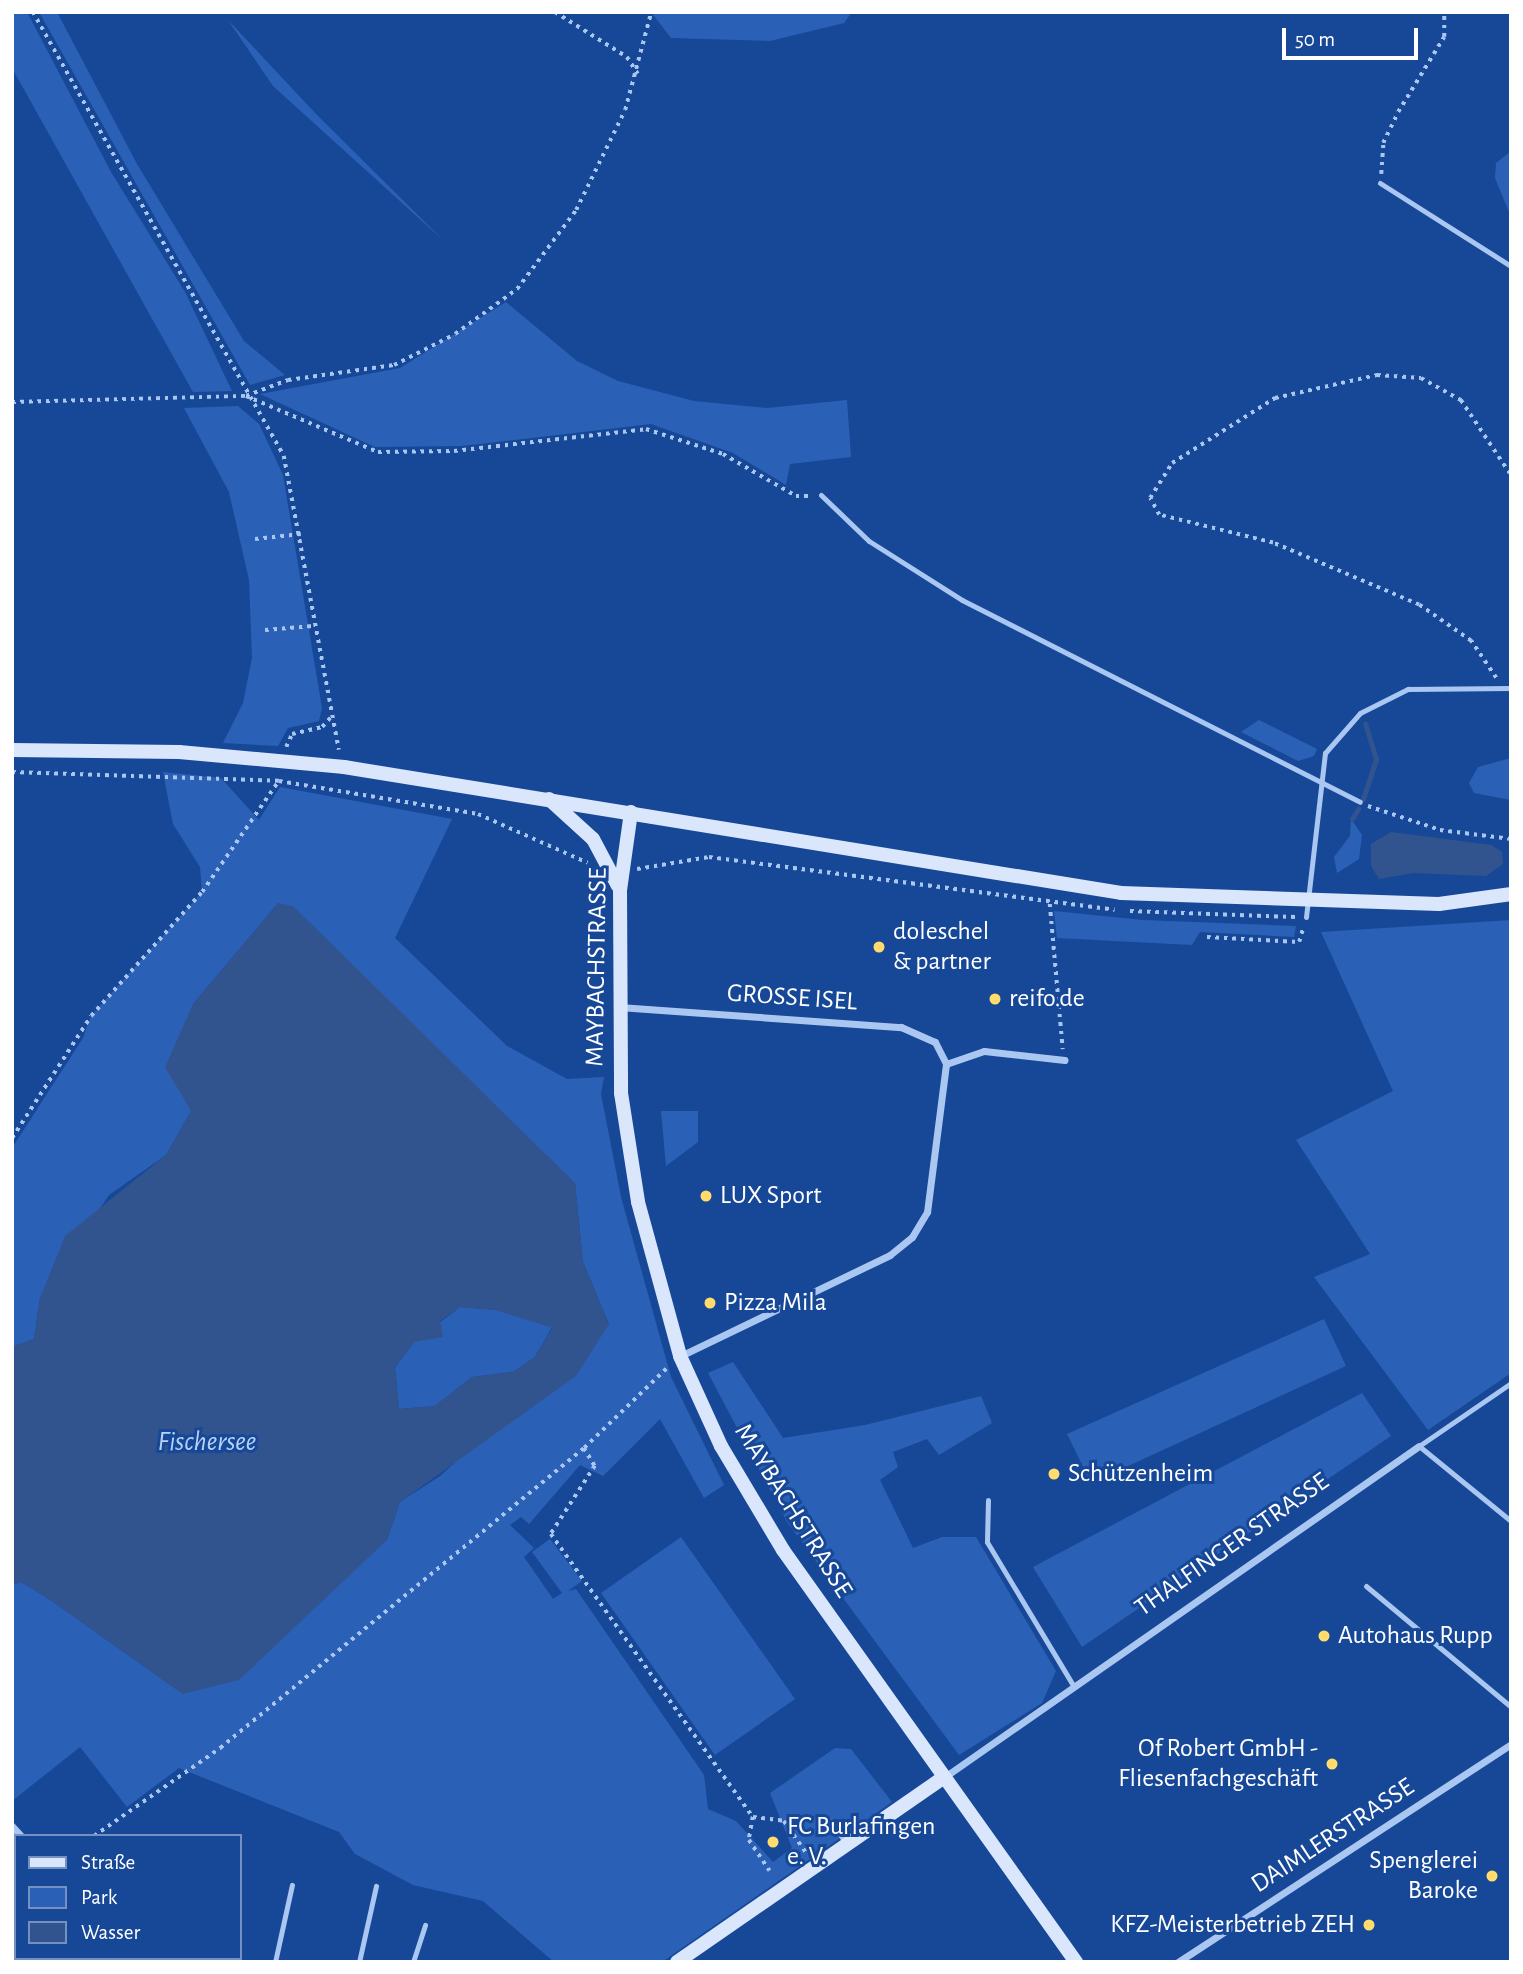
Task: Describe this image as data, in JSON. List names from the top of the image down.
{
  "streets": {
    "street": [
      "MAYBACHSTRASSE",
      "GROSSE ISEL",
      "THALFINGER STRASSE",
      "DAIMLERSTRASSE"
    ]
  },
  "crossings": [
    ["MAYBACHSTRASSE", "GROSSE ISEL"],
    ["MAYBACHSTRASSE", "THALFINGER STRASSE"]
  ],
  "water": ["Fischersee"],
  "places": [
    "doleschel & partner",
    "reifo.de",
    "LUX Sport",
    "Pizza Mila",
    "Schützenheim",
    "Autohaus Rupp",
    "Of Robert GmbH - Fliesenfachgeschäft",
    "FC Burlafingen e. V.",
    "Spenglerei Baroke",
    "KFZ-Meisterbetrieb ZEH"
  ],
  "legend": ["Straße", "Park", "Wasser"],
  "scale_bar": "50 m"
}
